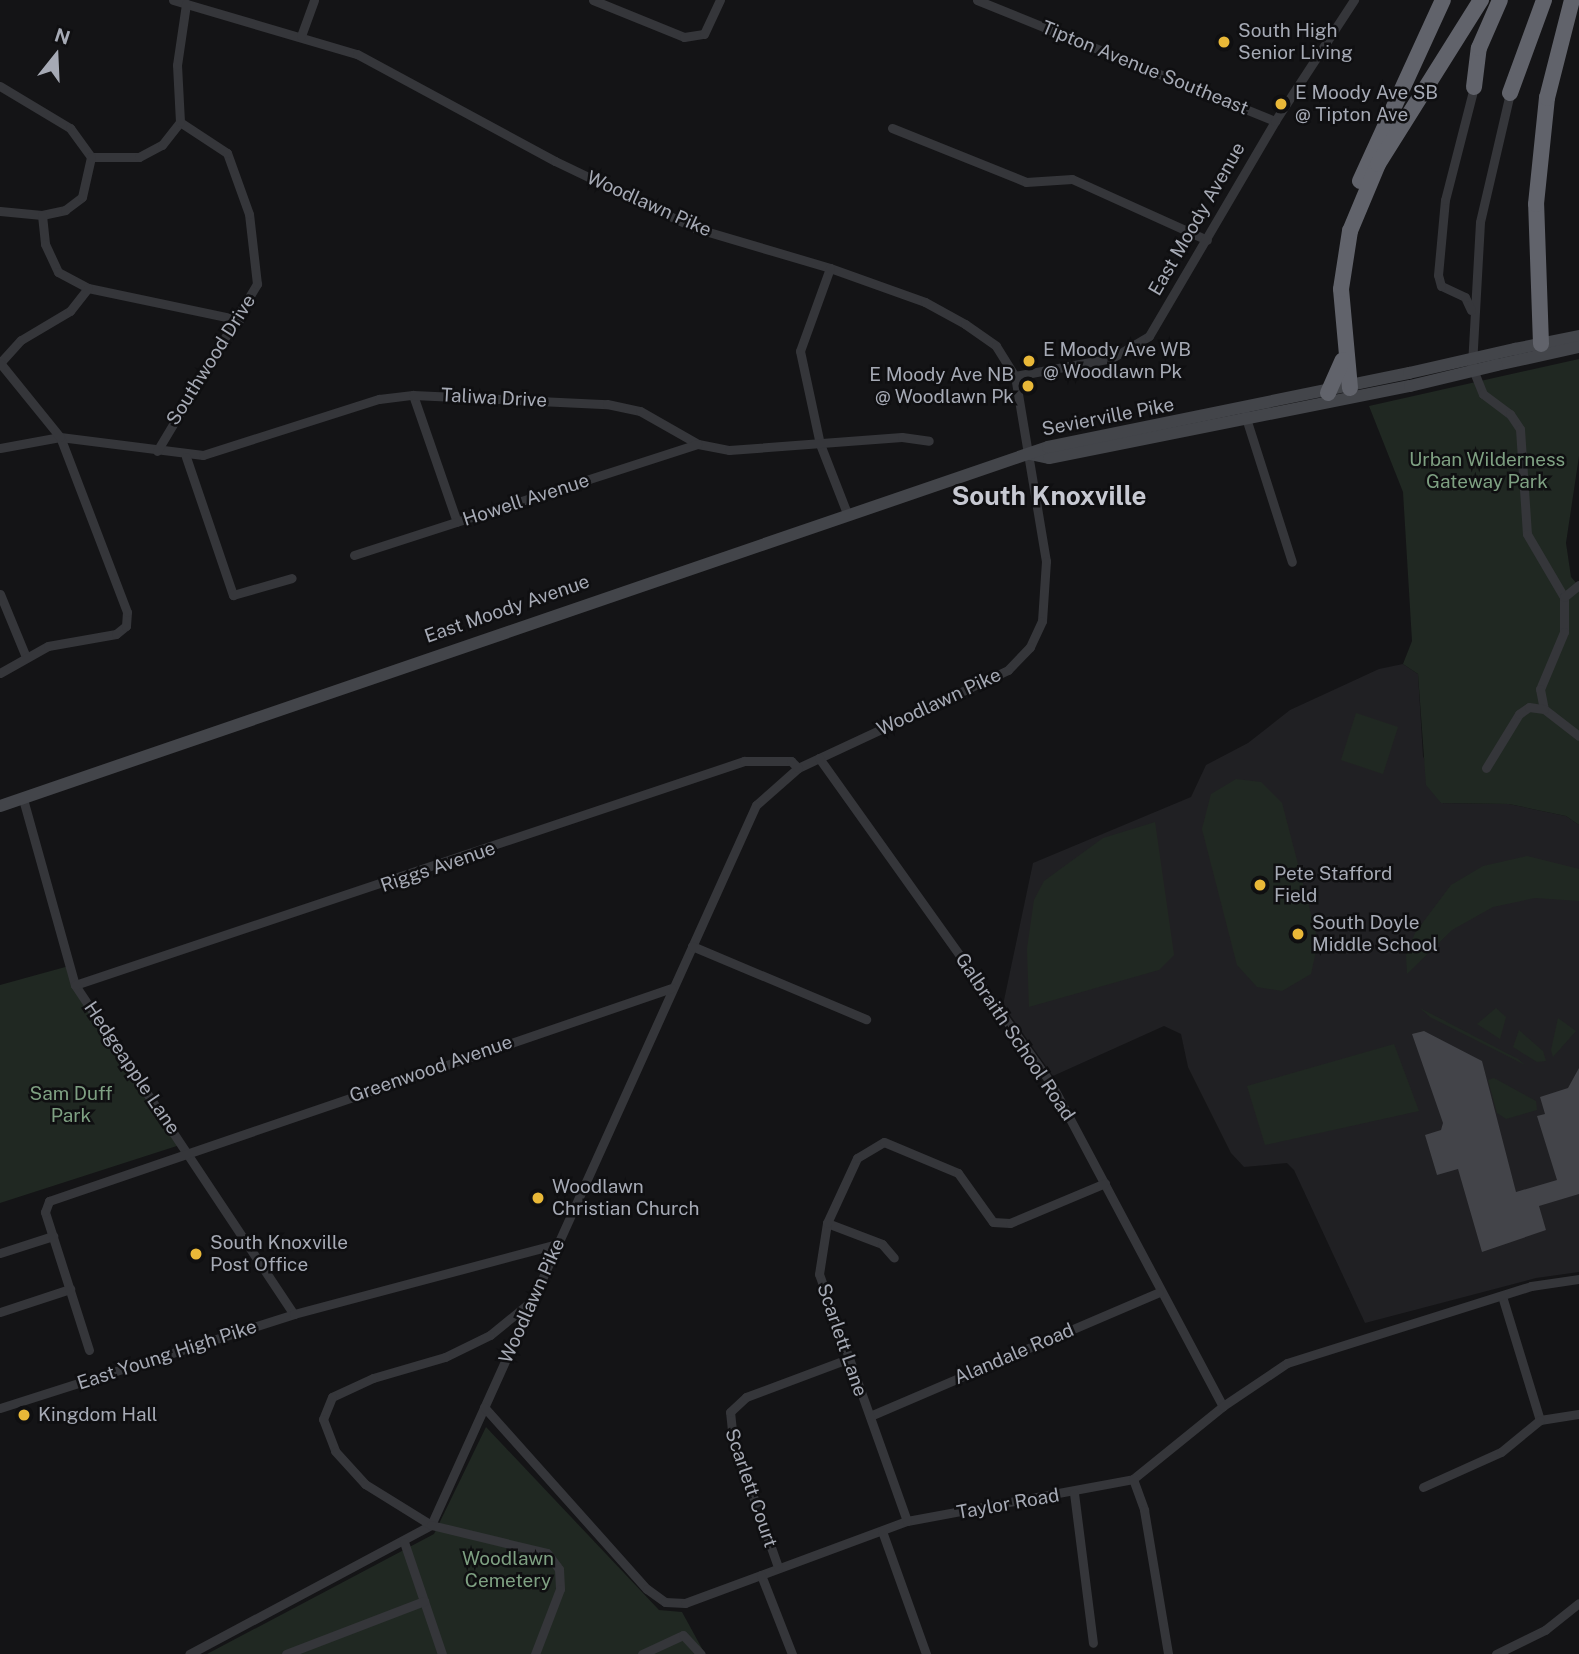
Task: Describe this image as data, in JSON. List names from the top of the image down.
{
  "streets": {
    "main road": ["East Moody Avenue", "Sevierville Pike"],
    "street": [
      "Tipton Avenue Southeast",
      "Woodlawn Pike",
      "Southwood Drive",
      "Taliwa Drive",
      "Howell Avenue",
      "Riggs Avenue",
      "Galbraith School Road",
      "Hedgeapple Lane",
      "Greenwood Avenue",
      "Scarlett Lane",
      "Alandale Road",
      "East Young High Pike",
      "Scarlett Court",
      "Taylor Road"
    ]
  },
  "crossings": [
    ["Tipton Avenue Southeast", "East Moody Avenue"],
    ["Woodlawn Pike", "East Moody Avenue"],
    ["Woodlawn Pike", "Sevierville Pike"],
    ["Woodlawn Pike", "Riggs Avenue"],
    ["Woodlawn Pike", "Galbraith School Road"],
    ["Woodlawn Pike", "Greenwood Avenue"],
    ["Woodlawn Pike", "East Young High Pike"],
    ["Woodlawn Pike", "Taylor Road"],
    ["East Moody Avenue", "Sevierville Pike"],
    ["East Moody Avenue", "Hedgeapple Lane"],
    ["Southwood Drive", "Taliwa Drive"],
    ["Taliwa Drive", "Howell Avenue"],
    ["Riggs Avenue", "Hedgeapple Lane"],
    ["Galbraith School Road", "Scarlett Lane"],
    ["Galbraith School Road", "Alandale Road"],
    ["Galbraith School Road", "Taylor Road"],
    ["Hedgeapple Lane", "Greenwood Avenue"],
    ["Hedgeapple Lane", "East Young High Pike"],
    ["Scarlett Lane", "Alandale Road"],
    ["Scarlett Lane", "Scarlett Court"],
    ["Scarlett Lane", "Taylor Road"],
    ["Scarlett Court", "Taylor Road"]
  ],
  "districts": ["South Knoxville"],
  "parks": ["Urban Wilderness Gateway Park", "Sam Duff Park", "Woodlawn Cemetery"],
  "places": [
    "South High Senior Living",
    "E Moody Ave SB @ Tipton Ave",
    "E Moody Ave WB @ Woodlawn Pk",
    "E Moody Ave NB @ Woodlawn Pk",
    "Pete Stafford Field",
    "South Doyle Middle School",
    "Woodlawn Christian Church",
    "South Knoxville Post Office",
    "Kingdom Hall"
  ],
  "north": "top"
}
